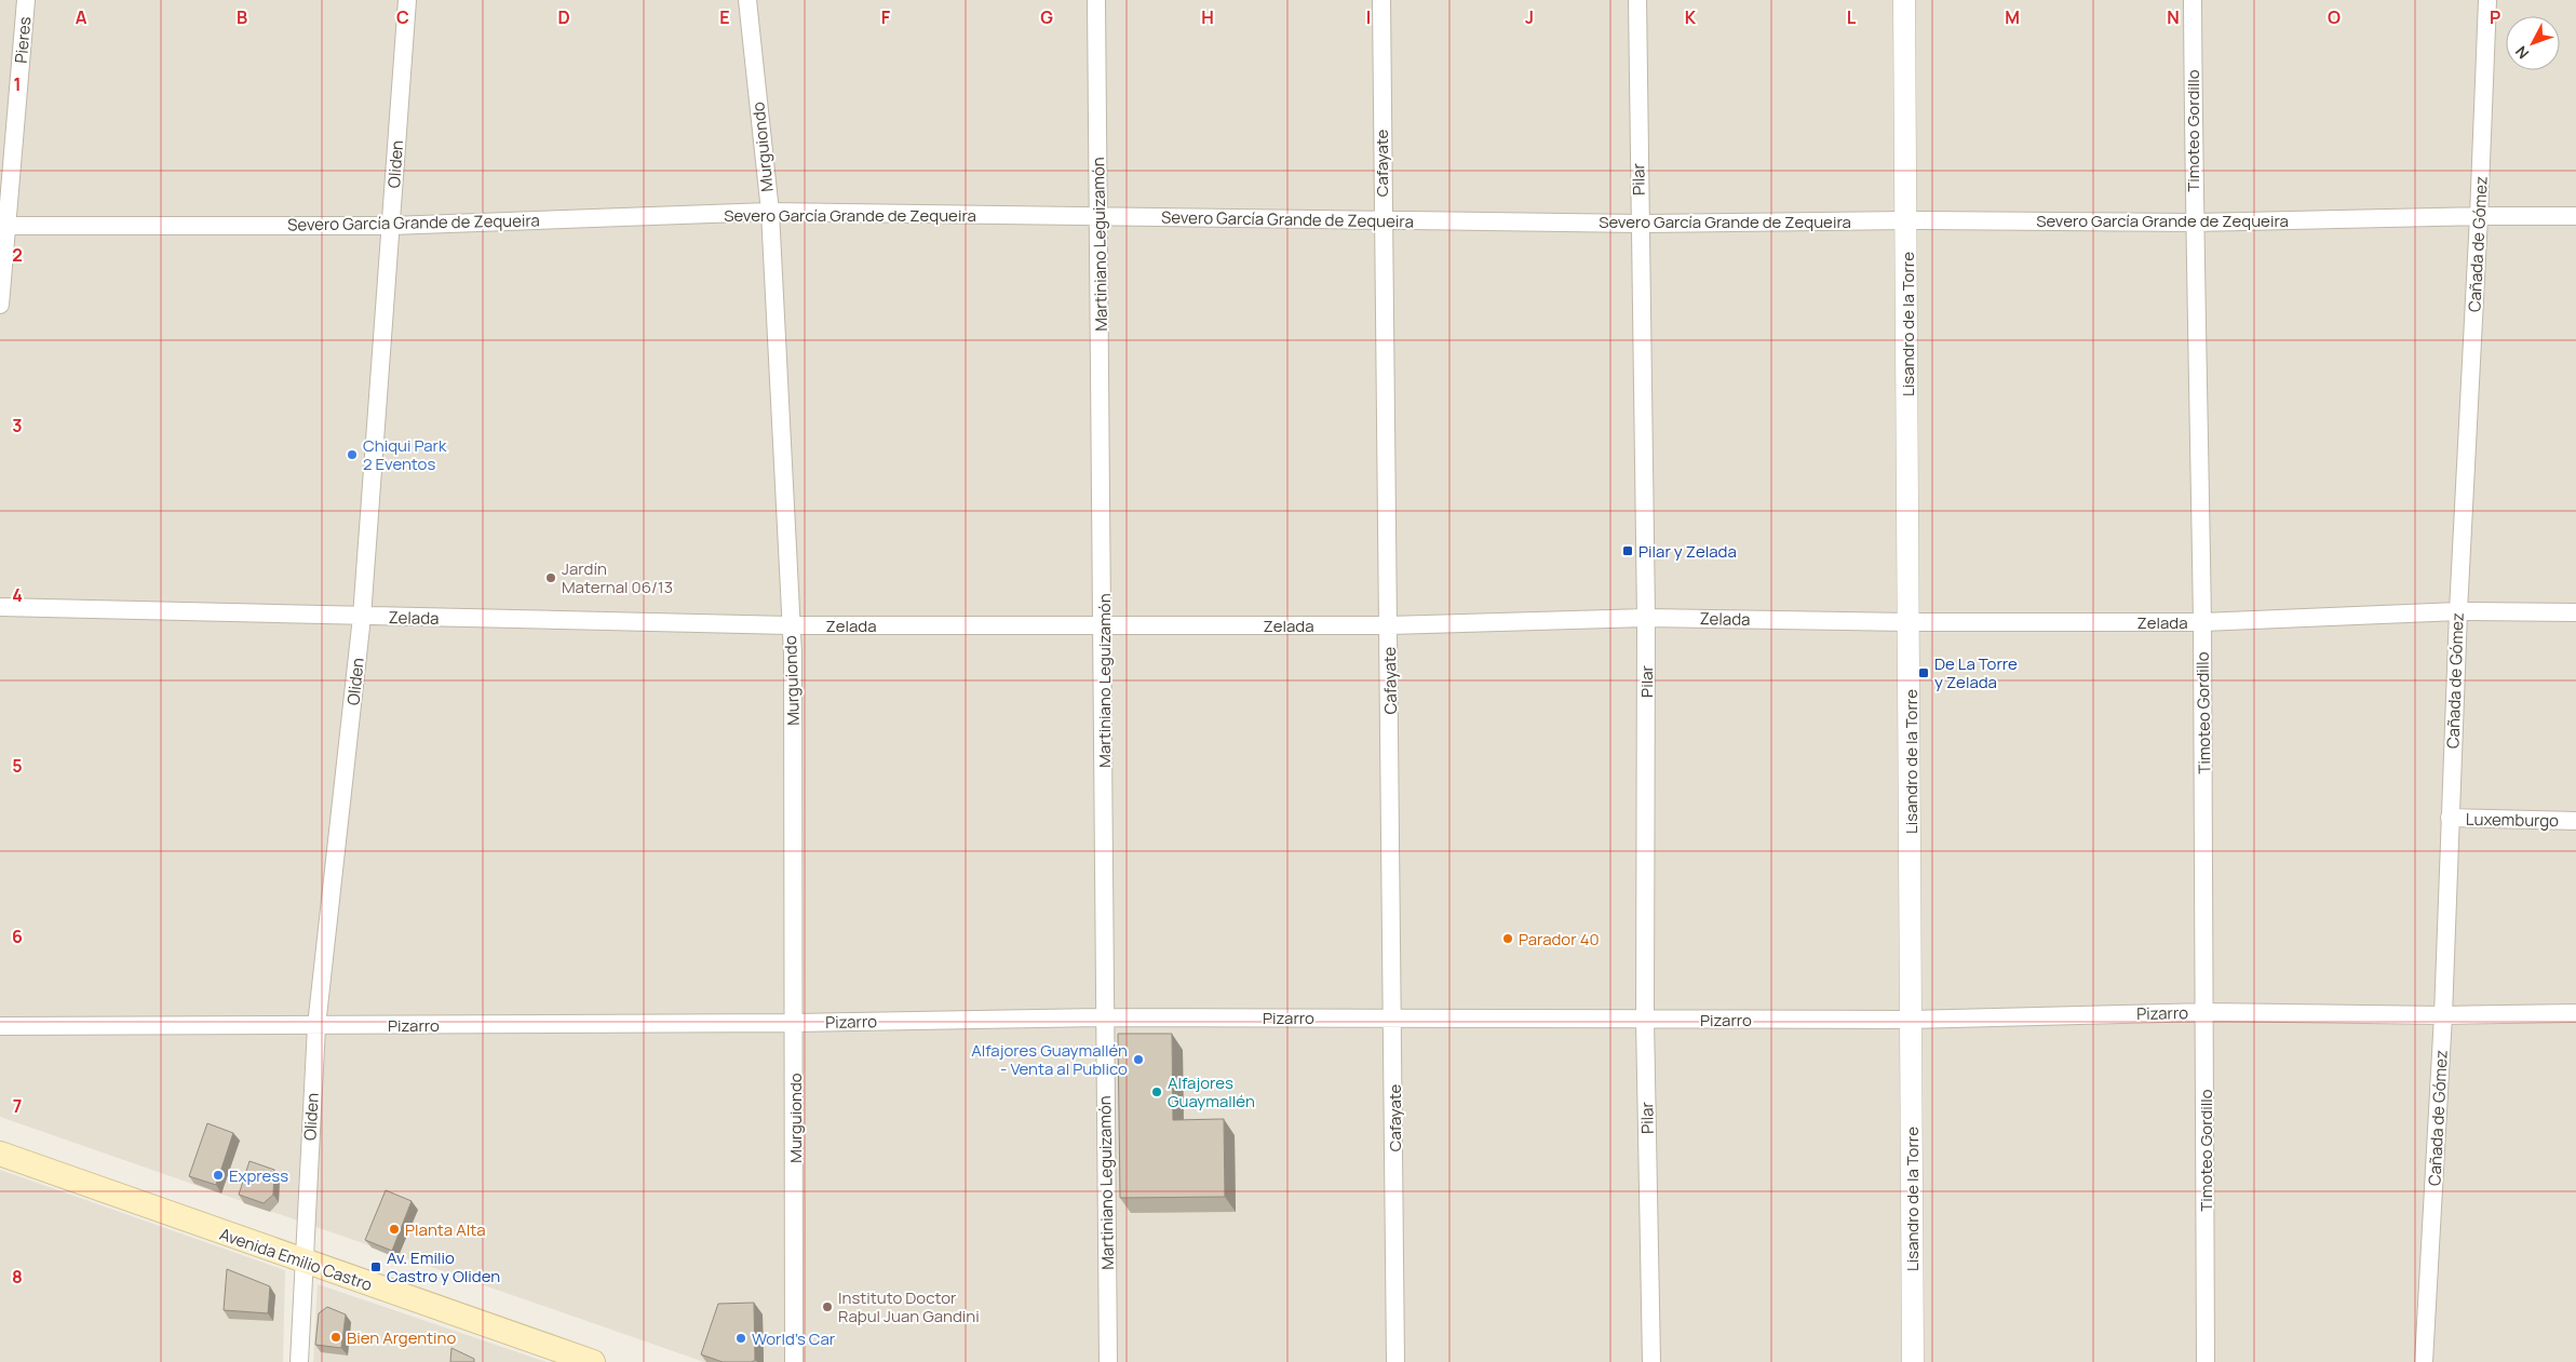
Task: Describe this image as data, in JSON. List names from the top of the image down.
{
  "streets": {
    "main road": ["Avenida Emilio Castro"],
    "street": [
      "Pieres",
      "Timoteo Gordillo",
      "Murguiondo",
      "Cafayate",
      "Oliden",
      "Pilar",
      "Severo García Grande de Zequeira",
      "Martiniano Leguizamón",
      "Cañada de Gómez",
      "Lisandro de la Torre",
      "Zelada",
      "Luxemburgo",
      "Pizarro"
    ]
  },
  "crossings": [
    ["Pieres", "Severo García Grande de Zequeira"],
    ["Timoteo Gordillo", "Severo García Grande de Zequeira"],
    ["Timoteo Gordillo", "Zelada"],
    ["Timoteo Gordillo", "Pizarro"],
    ["Murguiondo", "Severo García Grande de Zequeira"],
    ["Murguiondo", "Zelada"],
    ["Murguiondo", "Pizarro"],
    ["Cafayate", "Severo García Grande de Zequeira"],
    ["Cafayate", "Zelada"],
    ["Cafayate", "Pizarro"],
    ["Oliden", "Severo García Grande de Zequeira"],
    ["Oliden", "Zelada"],
    ["Oliden", "Pizarro"],
    ["Oliden", "Avenida Emilio Castro"],
    ["Pilar", "Severo García Grande de Zequeira"],
    ["Pilar", "Zelada"],
    ["Pilar", "Pizarro"],
    ["Severo García Grande de Zequeira", "Martiniano Leguizamón"],
    ["Severo García Grande de Zequeira", "Cañada de Gómez"],
    ["Severo García Grande de Zequeira", "Lisandro de la Torre"],
    ["Martiniano Leguizamón", "Zelada"],
    ["Martiniano Leguizamón", "Pizarro"],
    ["Cañada de Gómez", "Zelada"],
    ["Cañada de Gómez", "Luxemburgo"],
    ["Cañada de Gómez", "Pizarro"],
    ["Lisandro de la Torre", "Zelada"],
    ["Lisandro de la Torre", "Pizarro"]
  ],
  "places": {
    "other": [
      "Chiqui Park 2 Eventos",
      "Jardín Maternal 06/13",
      "Parador 40",
      "Alfajores Guaymallén - Venta al Publico",
      "Alfajores Guaymallén",
      "Express",
      "Planta Alta",
      "Instituto Doctor Raþul Juan Gandini",
      "Bien Argentino",
      "World's Car"
    ],
    "transit": ["Pilar y Zelada", "De La Torre y Zelada", "Av. Emilio Castro y Oliden"]
  },
  "north": "bottom left",
  "grid": {
    "columns": [
      "A",
      "B",
      "C",
      "D",
      "E",
      "F",
      "G",
      "H",
      "I",
      "J",
      "K",
      "L",
      "M",
      "N",
      "O",
      "P"
    ],
    "rows": [
      "1",
      "2",
      "3",
      "4",
      "5",
      "6",
      "7",
      "8"
    ]
  }
}
